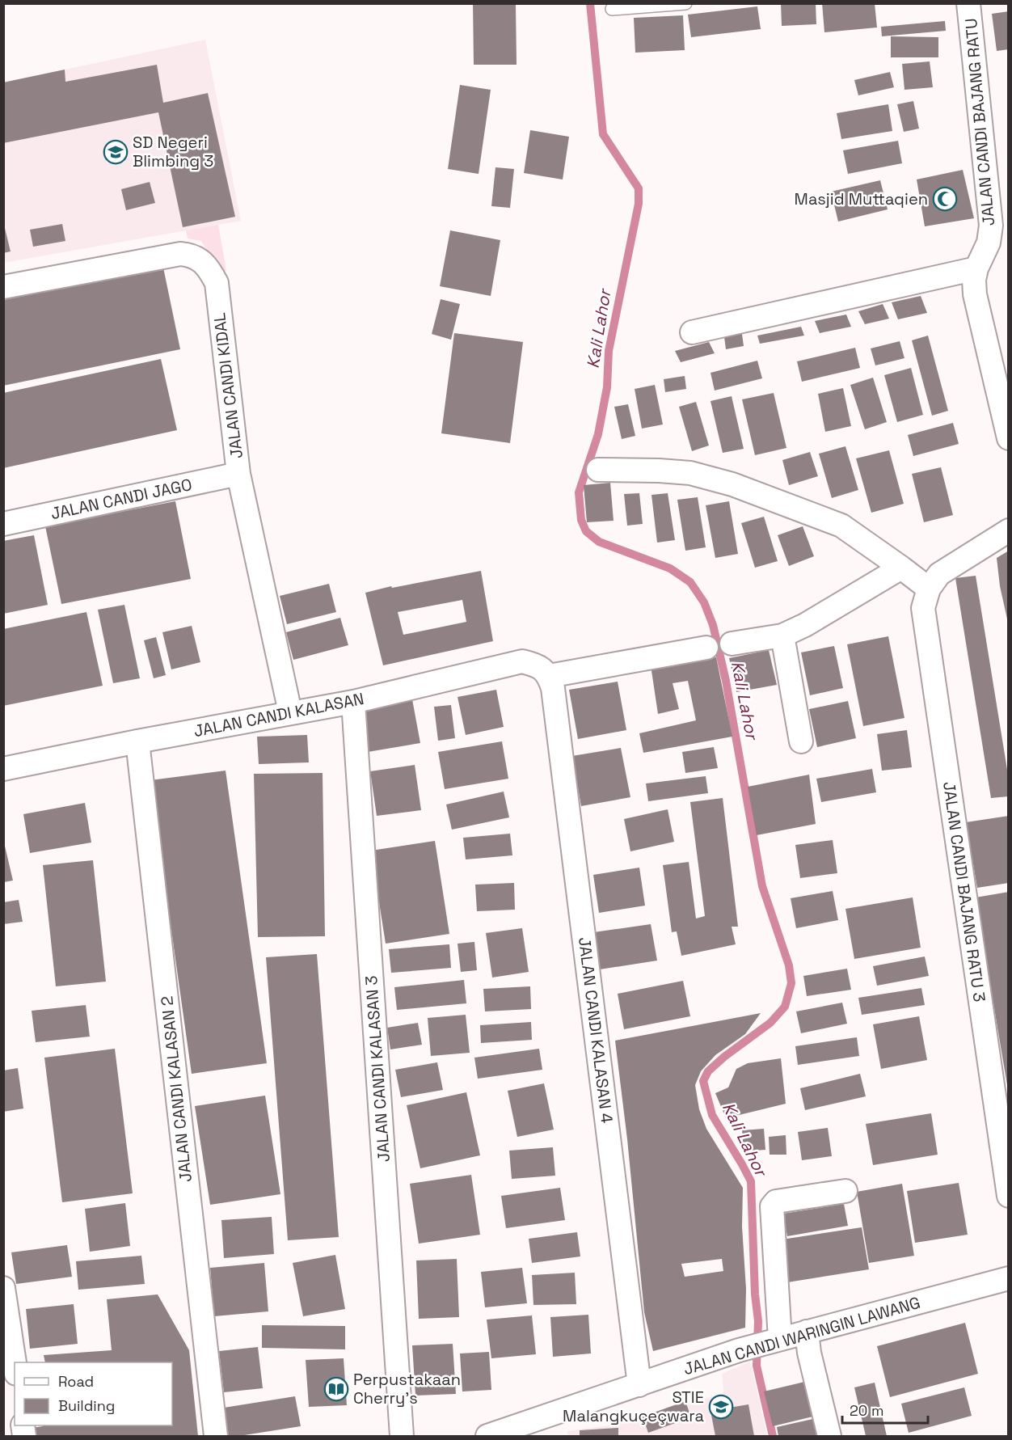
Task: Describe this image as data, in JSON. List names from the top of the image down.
{
  "streets": {
    "street": [
      "JALAN CANDI BAJANG RATU",
      "JALAN CANDI KIDAL",
      "JALAN CANDI JAGO",
      "JALAN CANDI KALASAN",
      "JALAN CANDI BAJANG RATU 3",
      "JALAN CANDI KALASAN 4",
      "JALAN CANDI KALASAN 3",
      "JALAN CANDI KALASAN 2",
      "JALAN CANDI WARINGIN LAWANG"
    ]
  },
  "crossings": [
    ["JALAN CANDI KIDAL", "JALAN CANDI JAGO"],
    ["JALAN CANDI KIDAL", "JALAN CANDI KALASAN"],
    ["JALAN CANDI KALASAN", "JALAN CANDI KALASAN 4"],
    ["JALAN CANDI KALASAN", "JALAN CANDI KALASAN 3"],
    ["JALAN CANDI KALASAN", "JALAN CANDI KALASAN 2"],
    ["JALAN CANDI KALASAN 4", "JALAN CANDI WARINGIN LAWANG"]
  ],
  "water": ["Kali Lahor"],
  "places": {
    "school or university": ["SD Negeri Blimbing 3", "STIE Malangkuçeçwara"],
    "mosque": ["Masjid Muttaqien"],
    "library": ["Perpustakaan Cherry's"]
  },
  "legend": ["Road", "Building"],
  "scale_bar": "20 m"
}
